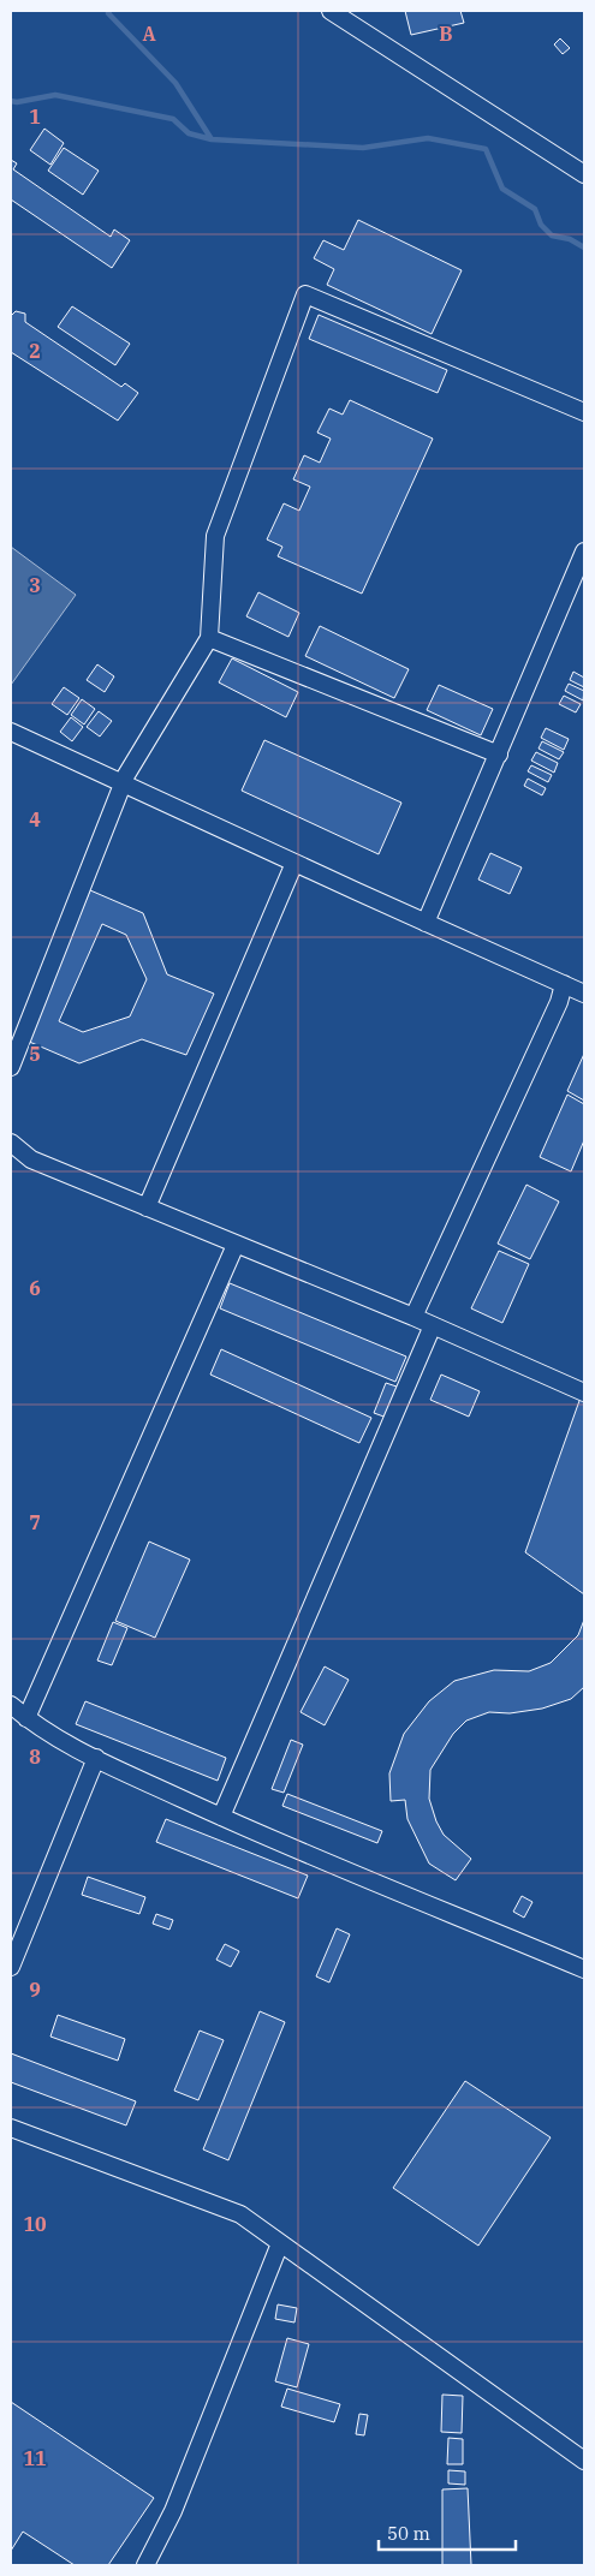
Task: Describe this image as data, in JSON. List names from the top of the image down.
{
  "scale_bar": "50 m",
  "grid": {
    "columns": ["A", "B"],
    "rows": [
      "1",
      "2",
      "3",
      "4",
      "5",
      "6",
      "7",
      "8",
      "9",
      "10",
      "11"
    ]
  }
}
